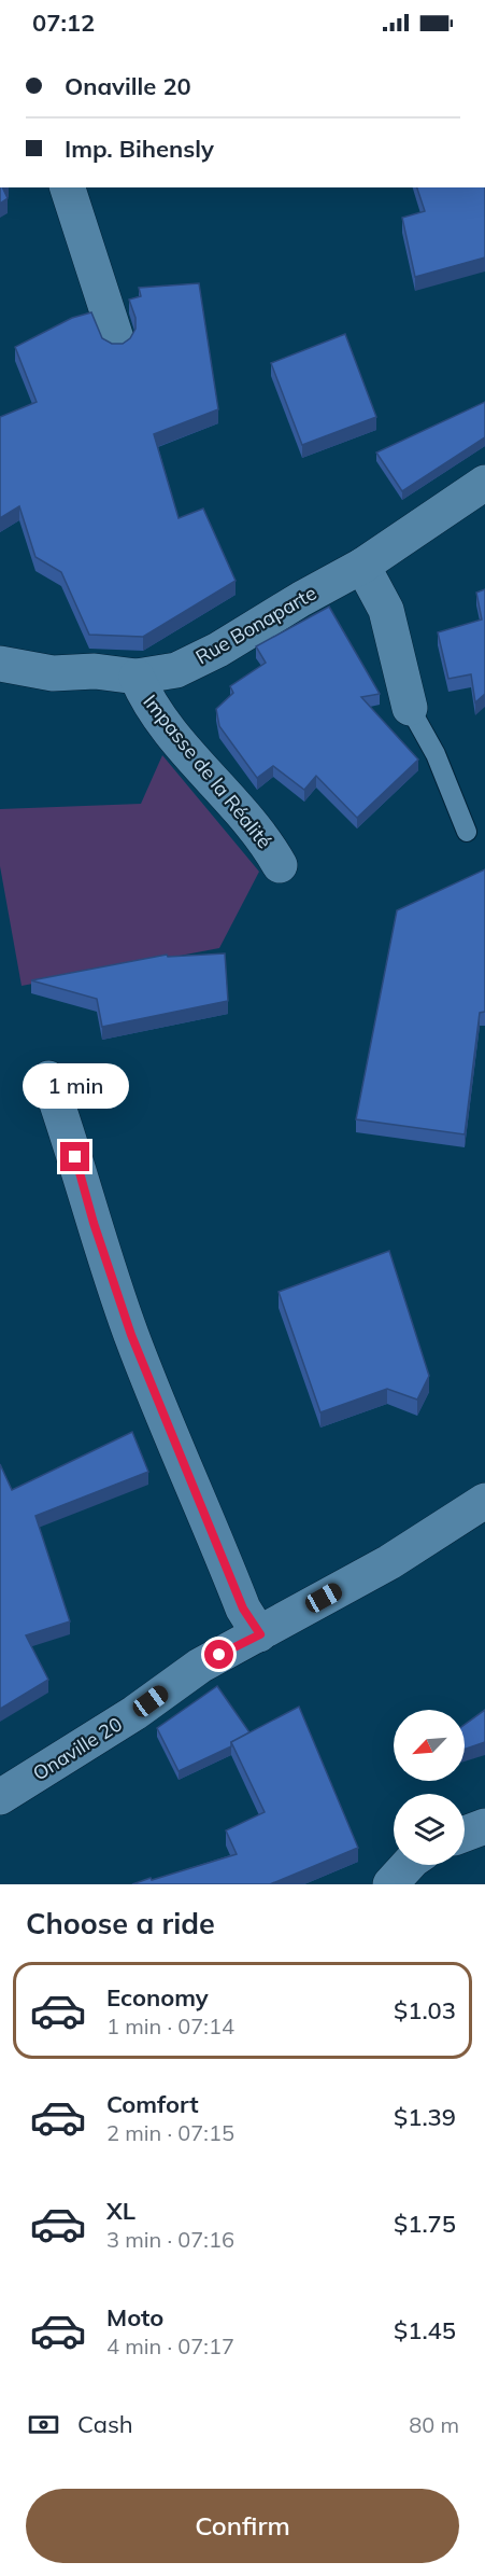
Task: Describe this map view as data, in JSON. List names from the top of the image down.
{
  "streets": {
    "street": ["Rue Bonaparte", "Impasse de la Réalité", "Onaville 20"]
  },
  "crossings": [
    ["Rue Bonaparte", "Impasse de la Réalité"]
  ],
  "north": "bottom left",
  "page": {
    "status": "07:12",
    "banner": ["Onaville 20", "Imp. Bihensly"],
    "bubble": "1 min",
    "heading": "Choose a ride",
    "list": [
      {
        "name": "Economy",
        "note": "1 min · 07:14",
        "value": "$1.03"
      },
      {
        "name": "Comfort",
        "note": "2 min · 07:15",
        "value": "$1.39"
      },
      {
        "name": "XL",
        "note": "3 min · 07:16",
        "value": "$1.75"
      },
      {
        "name": "Moto",
        "note": "4 min · 07:17",
        "value": "$1.45"
      }
    ],
    "pay": ["Cash", "80 m"],
    "buttons": "Confirm"
  }
}
